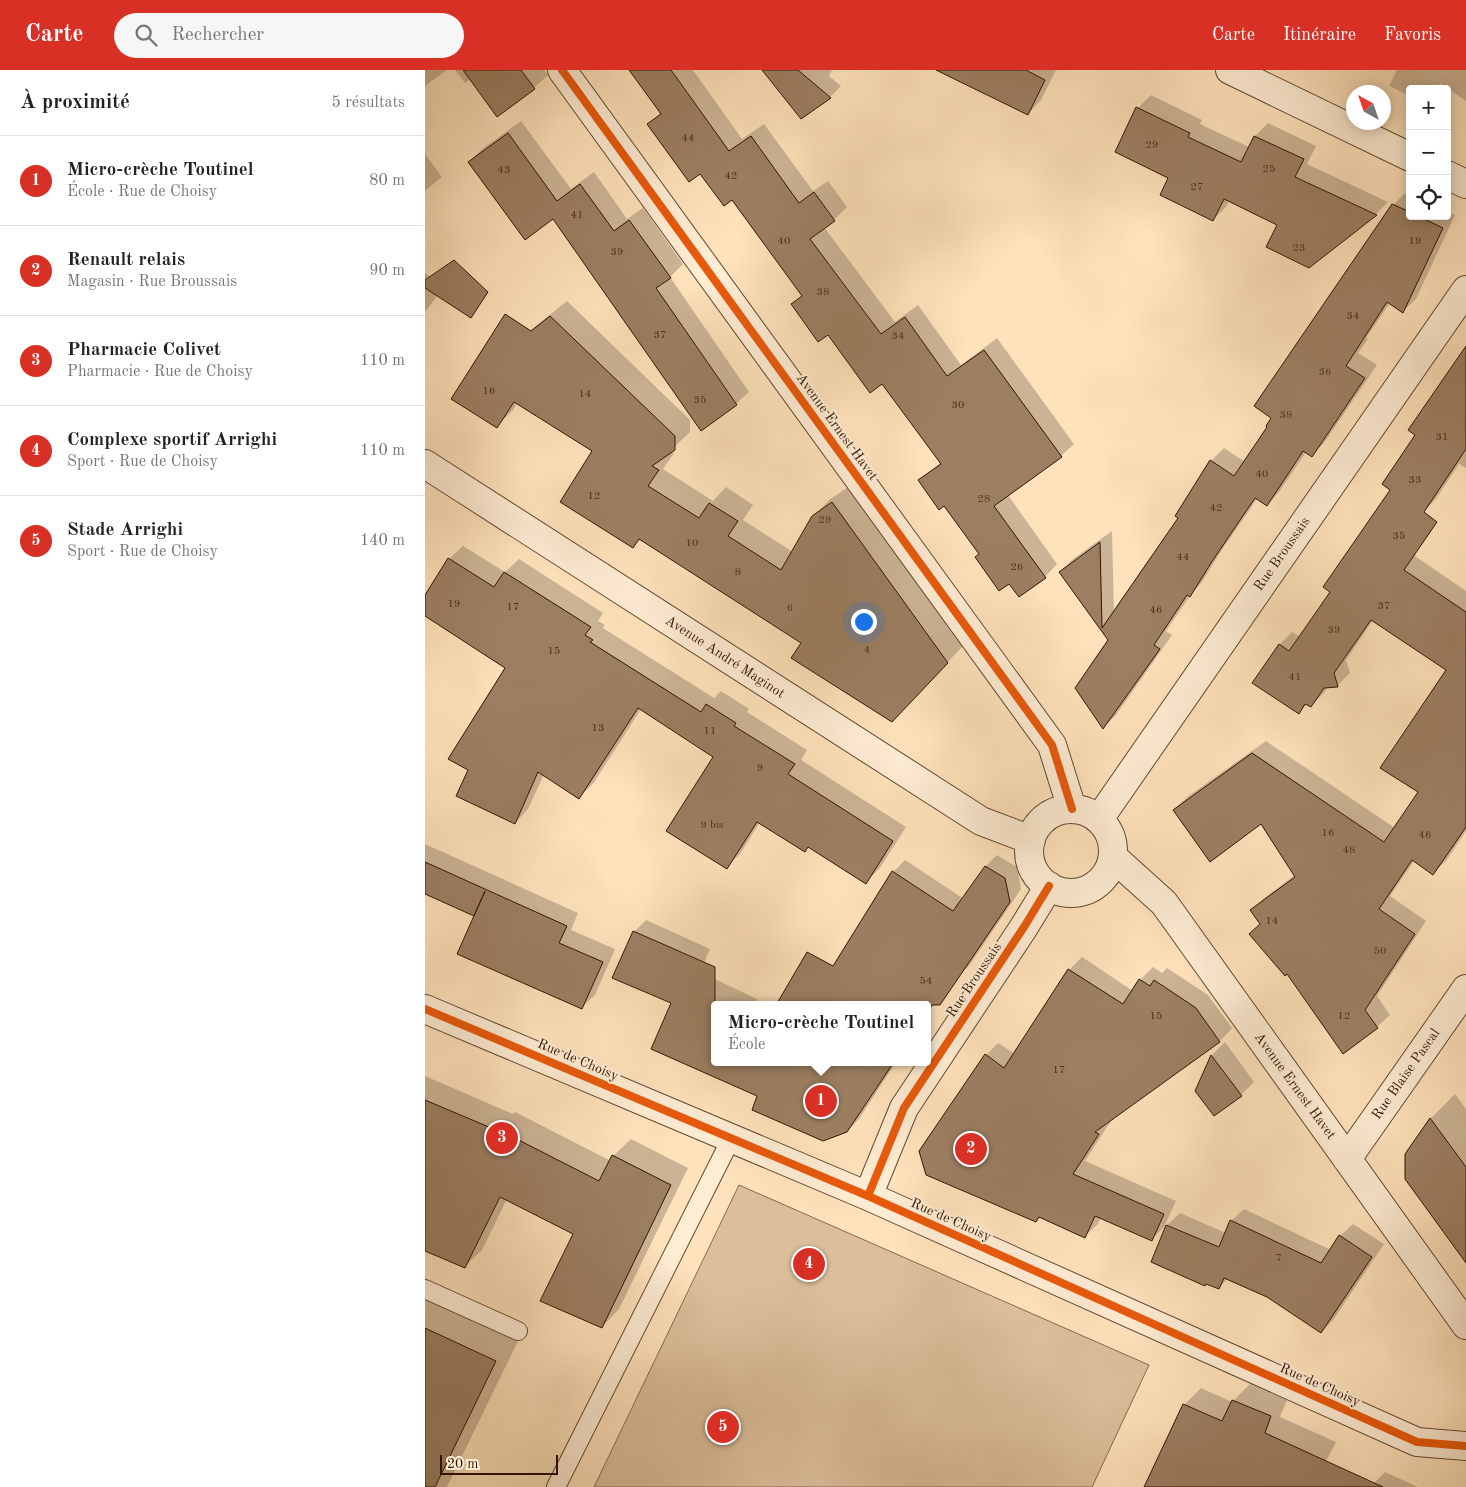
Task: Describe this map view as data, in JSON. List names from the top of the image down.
{
  "streets": {
    "street": [
      "Avenue Ernest Havet",
      "Rue Broussais",
      "Avenue André Maginot",
      "Rue de Choisy",
      "Rue Blaise Pascal"
    ]
  },
  "crossings": [
    ["Avenue Ernest Havet", "Rue Broussais"],
    ["Avenue Ernest Havet", "Avenue André Maginot"],
    ["Avenue Ernest Havet", "Rue Blaise Pascal"],
    ["Rue Broussais", "Avenue André Maginot"],
    ["Rue Broussais", "Rue de Choisy"]
  ],
  "house_numbers": [
    "44",
    "29",
    "25",
    "43",
    "42",
    "27",
    "41",
    "40",
    "19",
    "23",
    "39",
    "38",
    "34",
    "37",
    "34",
    "36",
    "16",
    "14",
    "35",
    "30",
    "38",
    "31",
    "40",
    "33",
    "12",
    "28",
    "42",
    "29",
    "35",
    "10",
    "44",
    "26",
    "8",
    "19",
    "37",
    "17",
    "6",
    "46",
    "39",
    "4",
    "15",
    "41",
    "13",
    "11",
    "9",
    "9 bis",
    "16",
    "46",
    "48",
    "14",
    "50",
    "54",
    "15",
    "12",
    "17",
    "7"
  ],
  "scale_bar": "20 m",
  "north": "top left",
  "page": {
    "header": "Carte",
    "search": "Rechercher",
    "nav": ["Carte", "Itinéraire", "Favoris"],
    "heading": ["À proximité", "5 résultats"],
    "map_buttons": ["+", "−"],
    "list": [
      {
        "mark": "1",
        "name": "Micro-crèche Toutinel",
        "note": "École · Rue de Choisy",
        "value": "80 m"
      },
      {
        "mark": "2",
        "name": "Renault relais",
        "note": "Magasin · Rue Broussais",
        "value": "90 m"
      },
      {
        "mark": "3",
        "name": "Pharmacie Colivet",
        "note": "Pharmacie · Rue de Choisy",
        "value": "110 m"
      },
      {
        "mark": "4",
        "name": "Complexe sportif Arrighi",
        "note": "Sport · Rue de Choisy",
        "value": "110 m"
      },
      {
        "mark": "5",
        "name": "Stade Arrighi",
        "note": "Sport · Rue de Choisy",
        "value": "140 m"
      }
    ],
    "popup": ["Micro-crèche Toutinel", "École"],
    "pins": [
      "1",
      "3",
      "2",
      "4",
      "5"
    ],
    "scale": "20 m"
  }
}
